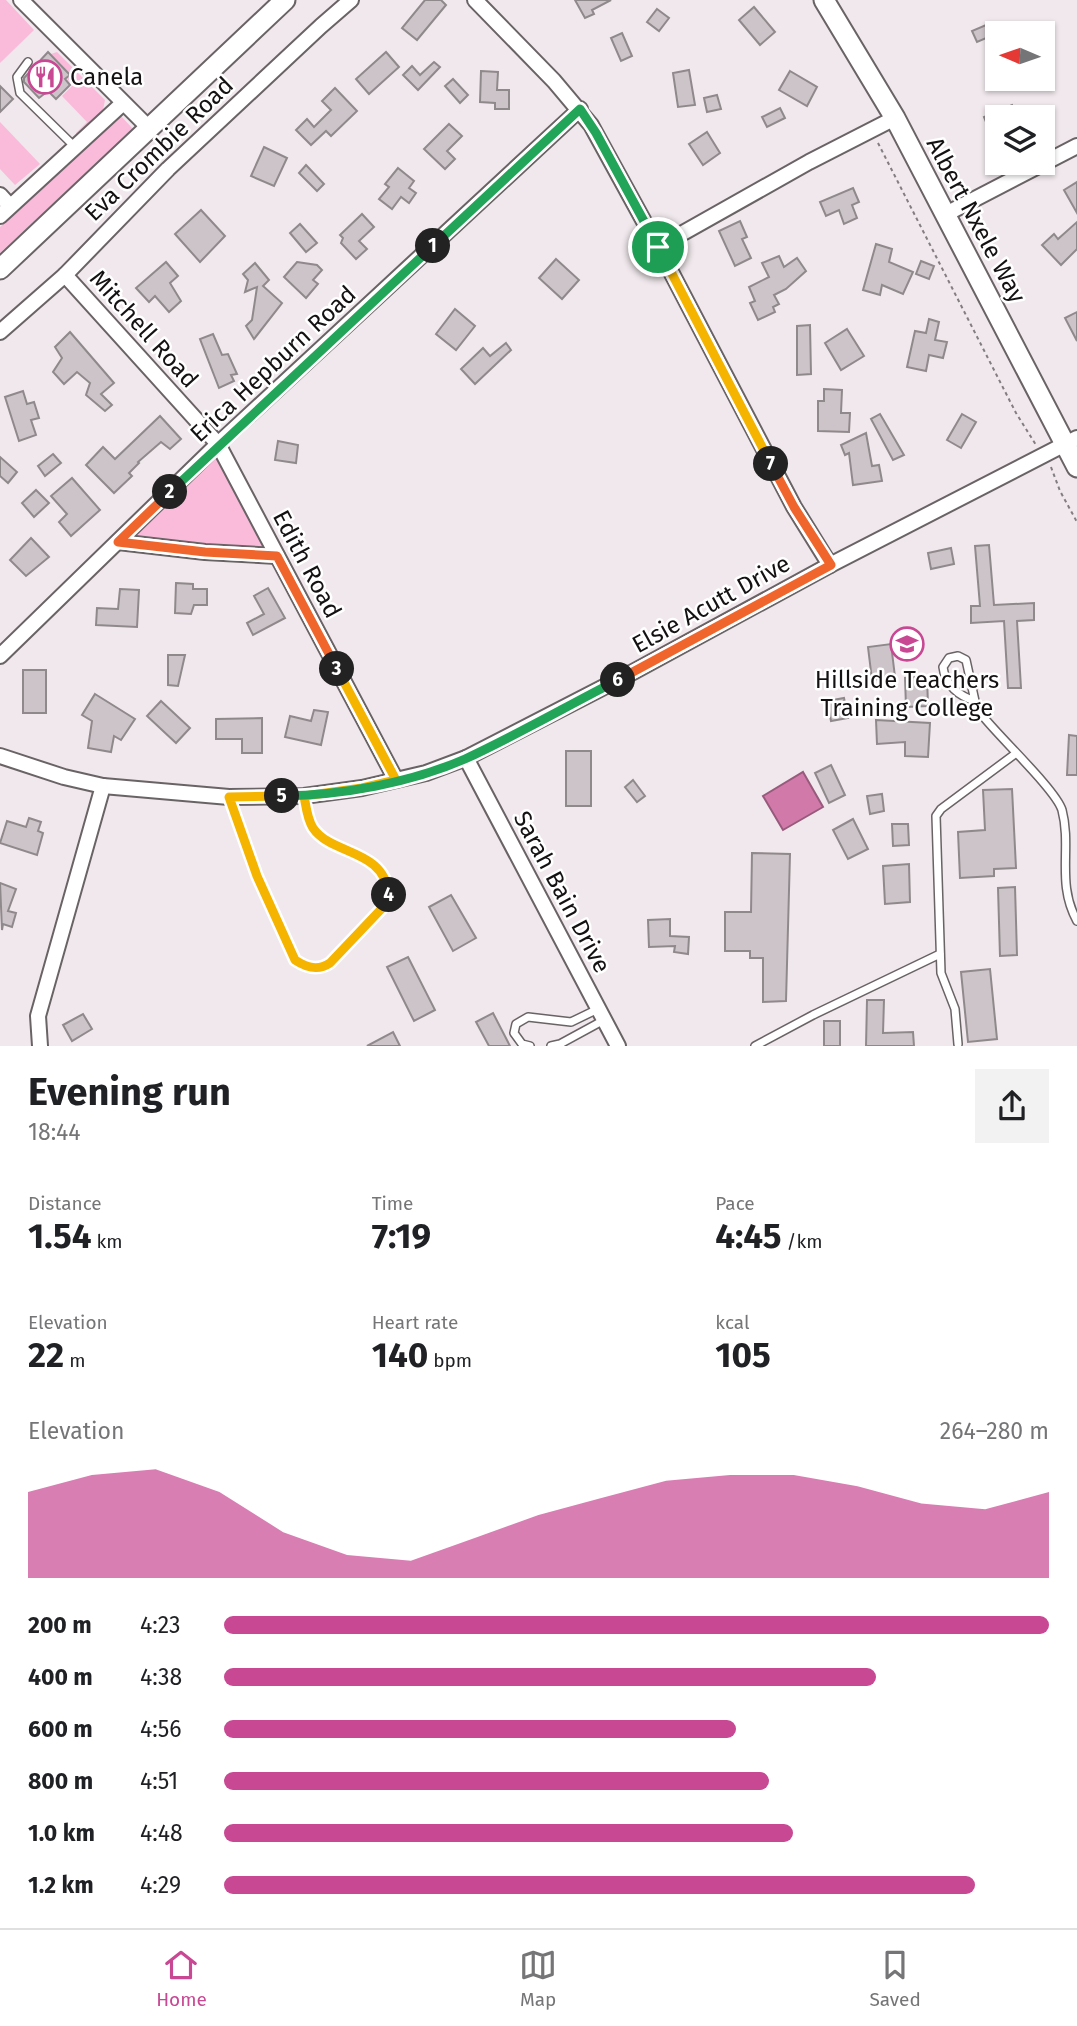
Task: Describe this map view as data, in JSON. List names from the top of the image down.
{
  "streets": {
    "main road": ["Albert Nxele Way"],
    "street": [
      "Eva Crombie Road",
      "Mitchell Road",
      "Erica Hepburn Road",
      "Edith Road",
      "Elsie Acutt Drive",
      "Sarah Bain Drive"
    ]
  },
  "crossings": [
    ["Eva Crombie Road", "Mitchell Road"],
    ["Albert Nxele Way", "Elsie Acutt Drive"],
    ["Mitchell Road", "Erica Hepburn Road"],
    ["Mitchell Road", "Edith Road"],
    ["Erica Hepburn Road", "Edith Road"],
    ["Edith Road", "Elsie Acutt Drive"],
    ["Elsie Acutt Drive", "Sarah Bain Drive"]
  ],
  "places": {
    "restaurant": ["Canela"],
    "school or university": ["Hillside Teachers Training College"]
  },
  "north": "left",
  "page": {
    "pins": [
      "1",
      "7",
      "2",
      "3",
      "6",
      "5",
      "4"
    ],
    "heading": ["Evening run", "18:44"],
    "stats": [
      ["Distance", "1.54 km"],
      ["Time", "7:19"],
      ["Pace", "4:45 /km"],
      ["Elevation", "22 m"],
      ["Heart rate", "140 bpm"],
      ["kcal", "105"]
    ],
    "chart": ["Elevation", "264–280 m"],
    "list": [
      {
        "name": "200 m",
        "note": "4:23"
      },
      {
        "name": "400 m",
        "note": "4:38"
      },
      {
        "name": "600 m",
        "note": "4:56"
      },
      {
        "name": "800 m",
        "note": "4:51"
      },
      {
        "name": "1.0 km",
        "note": "4:48"
      },
      {
        "name": "1.2 km",
        "note": "4:29"
      }
    ],
    "tabs": ["Home", "Map", "Saved"]
  }
}
